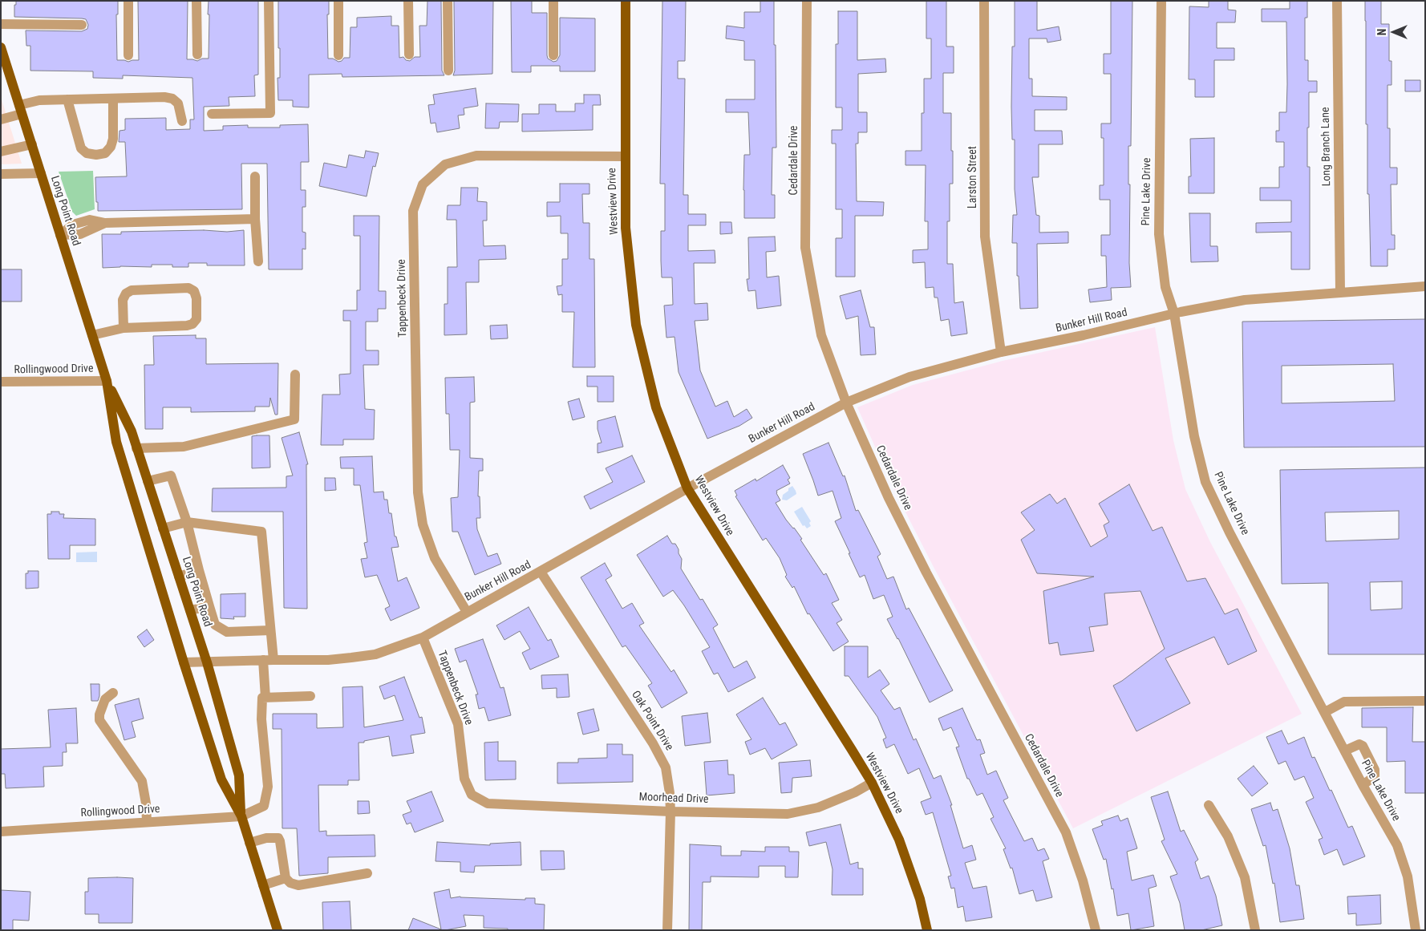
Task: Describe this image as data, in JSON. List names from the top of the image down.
{
  "streets": {
    "main road": ["Westview Drive", "Long Point Road"],
    "street": [
      "Long Branch Lane",
      "Cedardale Drive",
      "Larston Street",
      "Pine Lake Drive",
      "Tappenbeck Drive",
      "Bunker Hill Road",
      "Rollingwood Drive",
      "Oak Point Drive",
      "Moorhead Drive"
    ]
  },
  "crossings": [
    ["Long Branch Lane", "Bunker Hill Road"],
    ["Cedardale Drive", "Bunker Hill Road"],
    ["Larston Street", "Bunker Hill Road"],
    ["Pine Lake Drive", "Bunker Hill Road"],
    ["Westview Drive", "Tappenbeck Drive"],
    ["Westview Drive", "Bunker Hill Road"],
    ["Westview Drive", "Moorhead Drive"],
    ["Long Point Road", "Bunker Hill Road"],
    ["Long Point Road", "Rollingwood Drive"],
    ["Tappenbeck Drive", "Bunker Hill Road"],
    ["Tappenbeck Drive", "Moorhead Drive"],
    ["Bunker Hill Road", "Oak Point Drive"],
    ["Oak Point Drive", "Moorhead Drive"]
  ],
  "north": "left"
}
